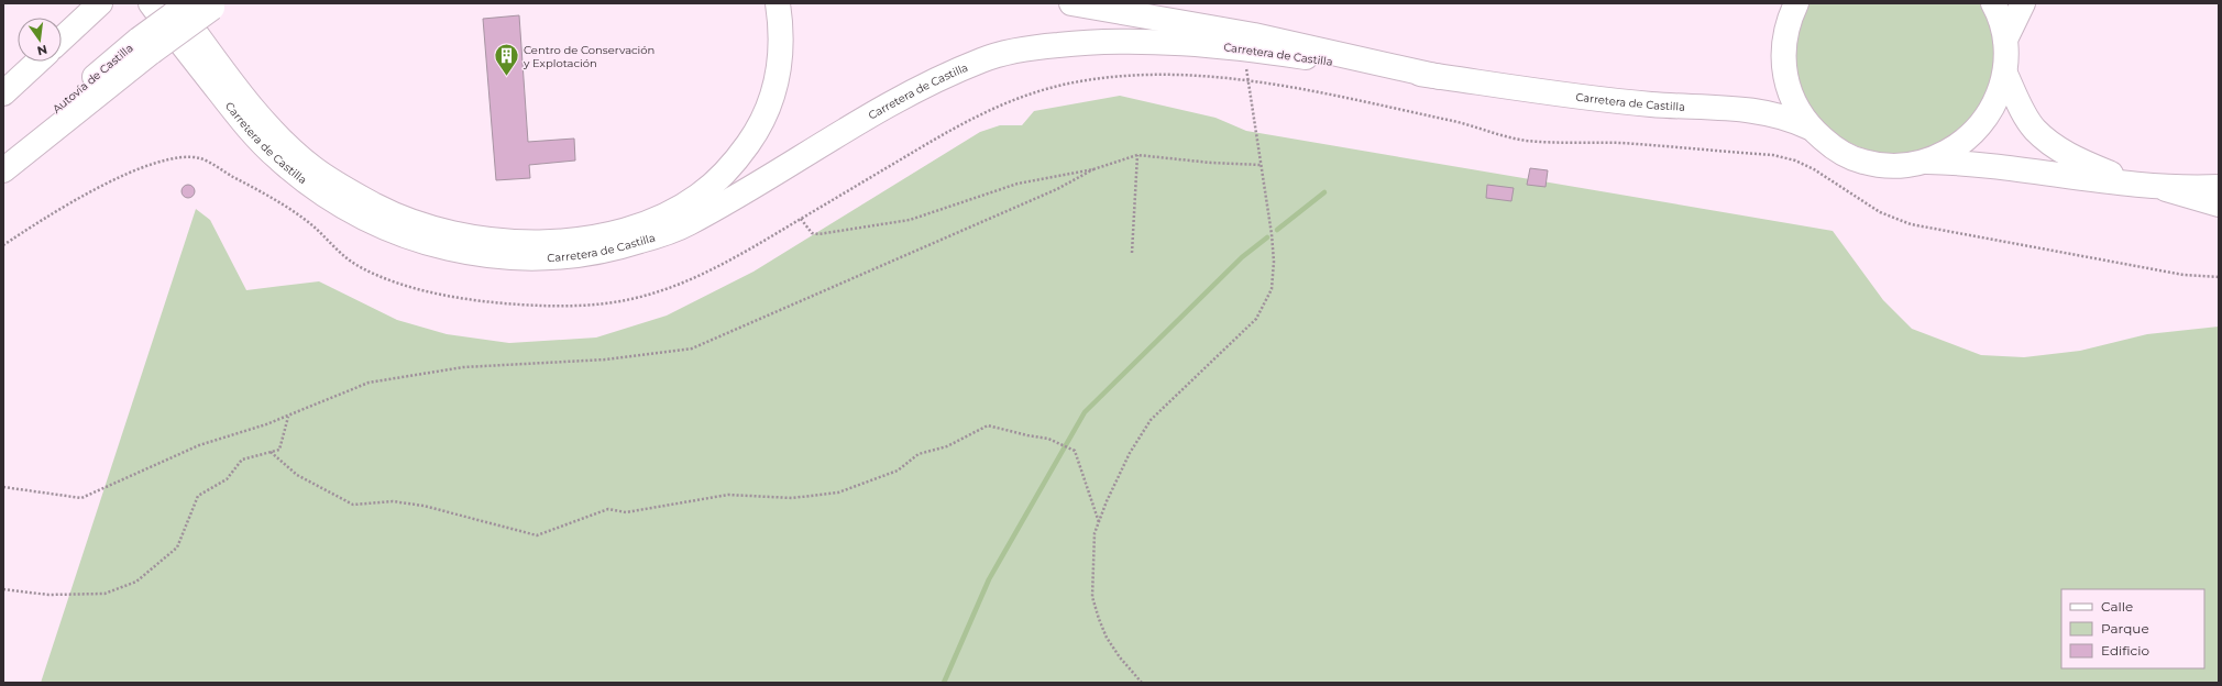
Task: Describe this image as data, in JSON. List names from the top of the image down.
{
  "streets": {
    "main road": ["Carretera de Castilla", "Autovía de Castilla"]
  },
  "places": {
    "building": ["Centro de Conservación y Explotación"]
  },
  "legend": ["Calle", "Parque", "Edificio"],
  "north": "bottom"
}
